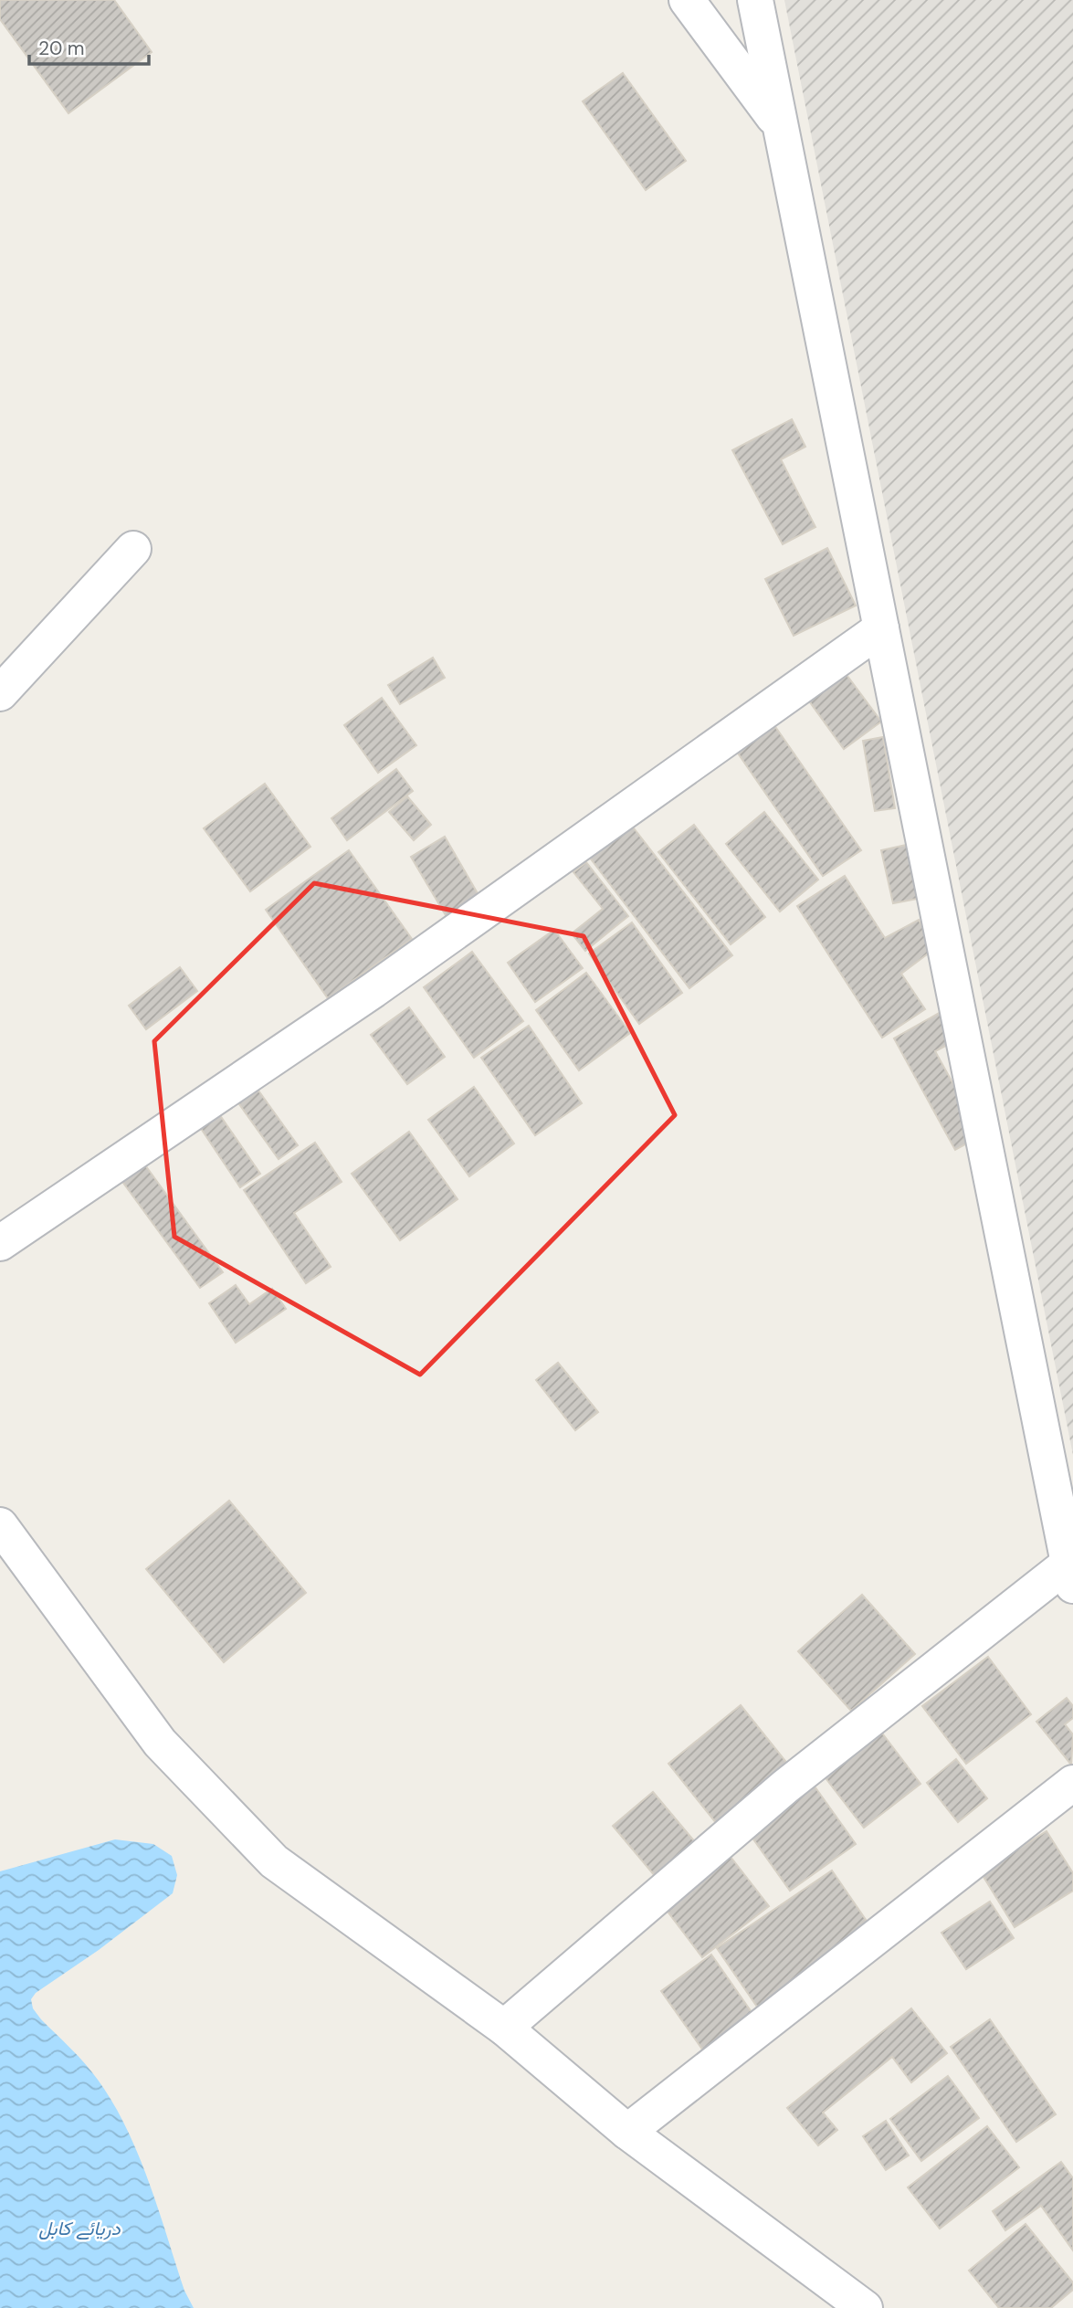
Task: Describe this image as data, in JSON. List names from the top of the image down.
{
  "water": ["دریائے کابل"],
  "scale_bar": "20 m"
}
